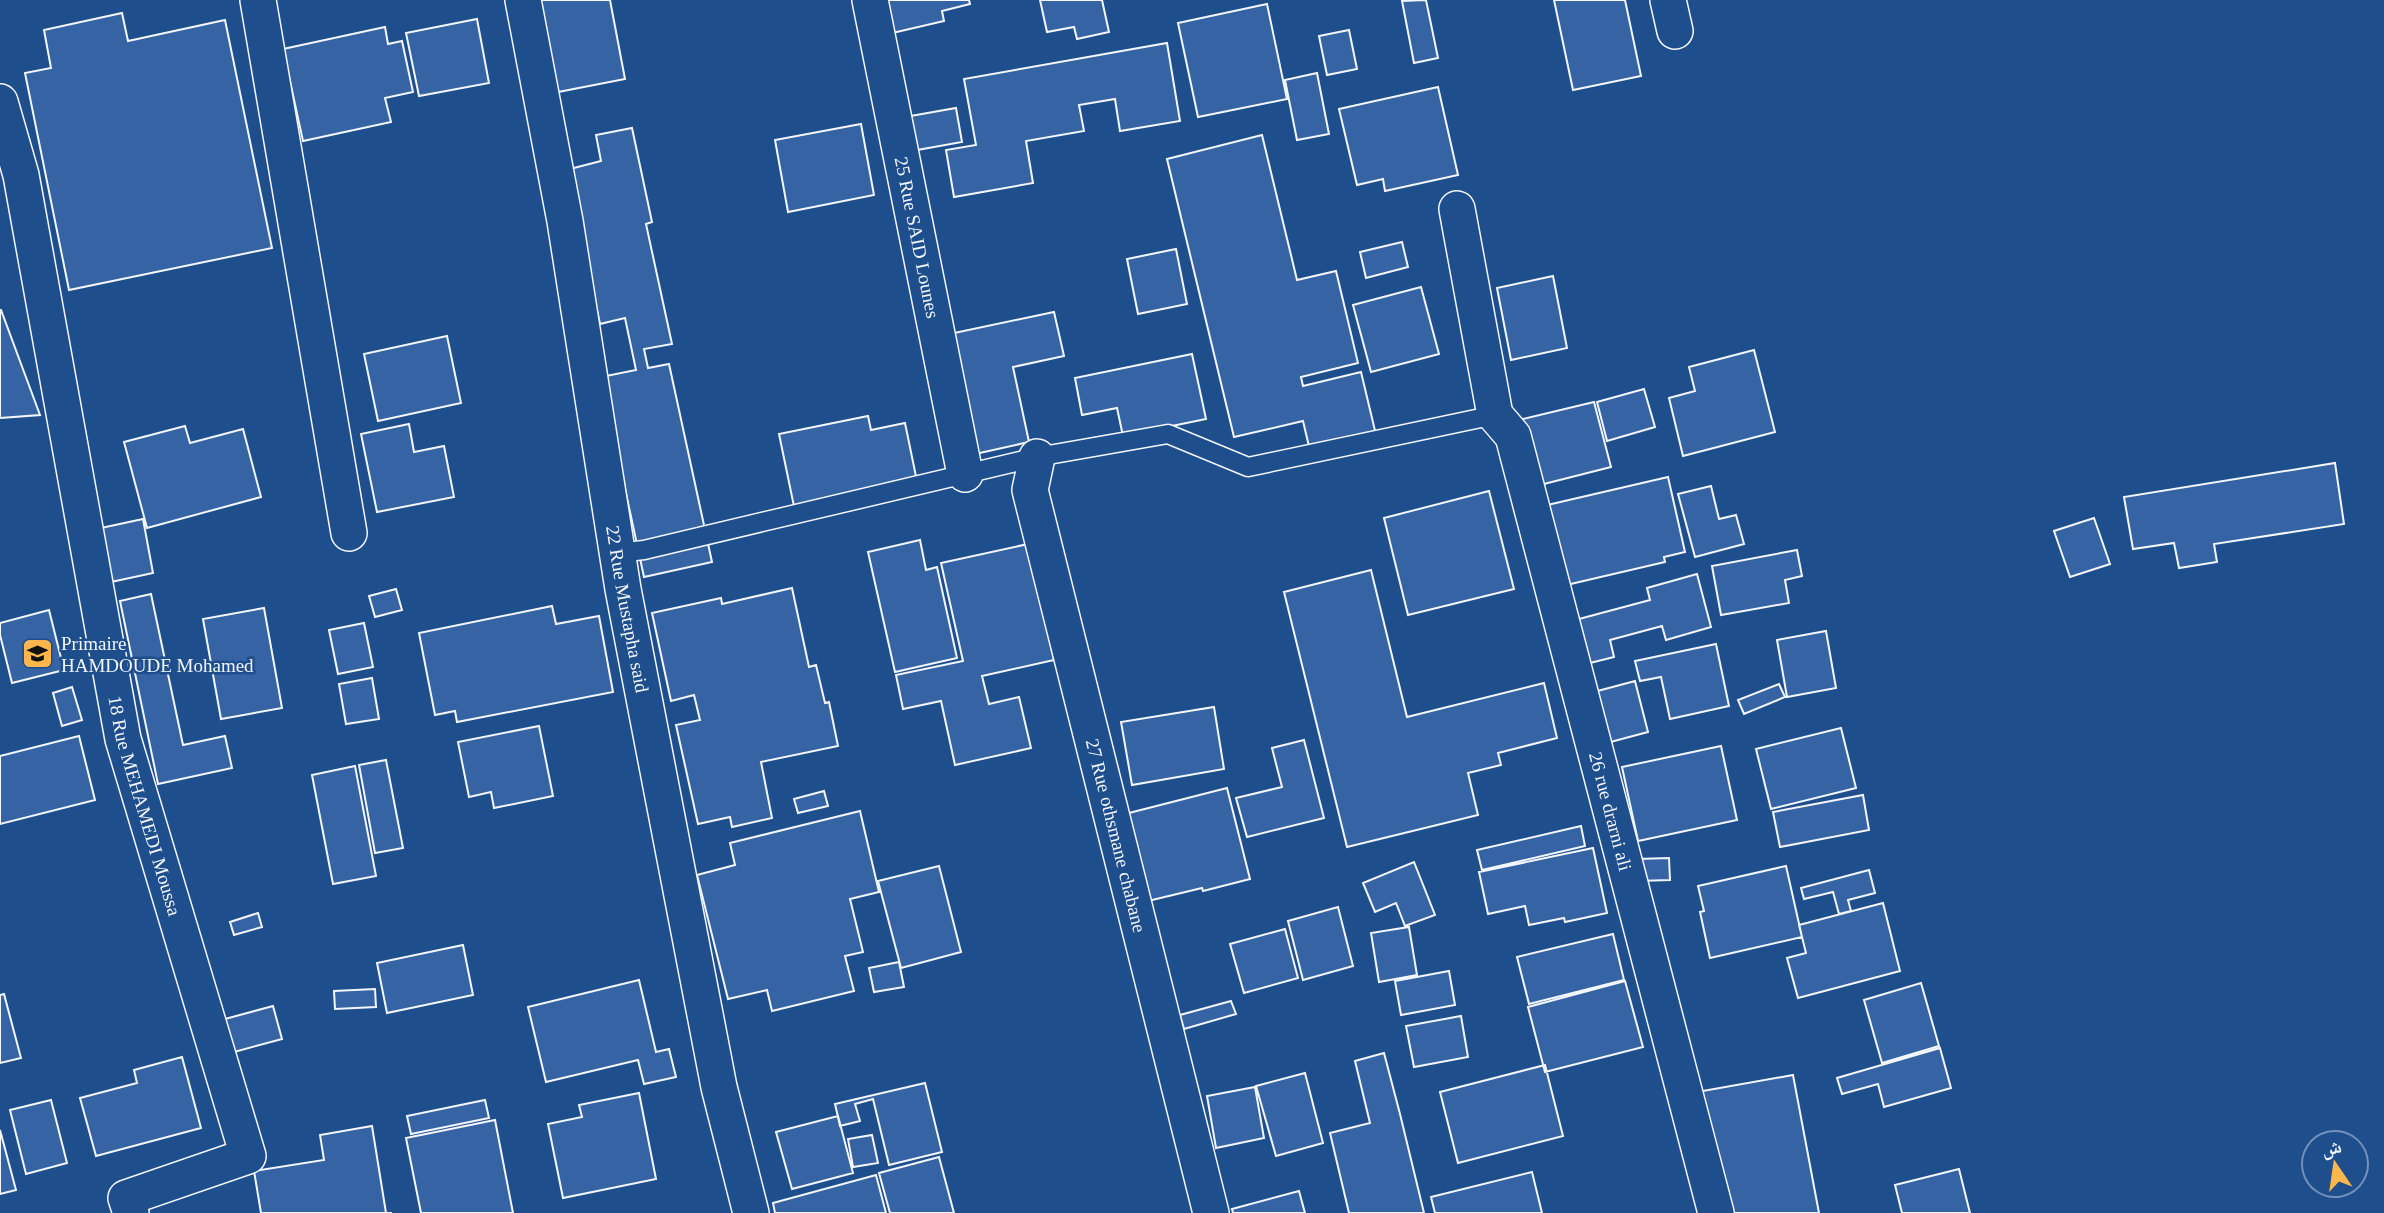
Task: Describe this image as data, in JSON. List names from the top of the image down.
{
  "streets": {
    "street": [
      "25 Rue SAID Lounes",
      "22 Rue Mustapha said",
      "18 Rue MEHAMEDI Moussa",
      "26 rue drarni ali",
      "27 Rue othsmane chabane"
    ]
  },
  "places": {
    "school or university": ["Primaire HAMDOUDE Mohamed"]
  },
  "north": "top"
}
